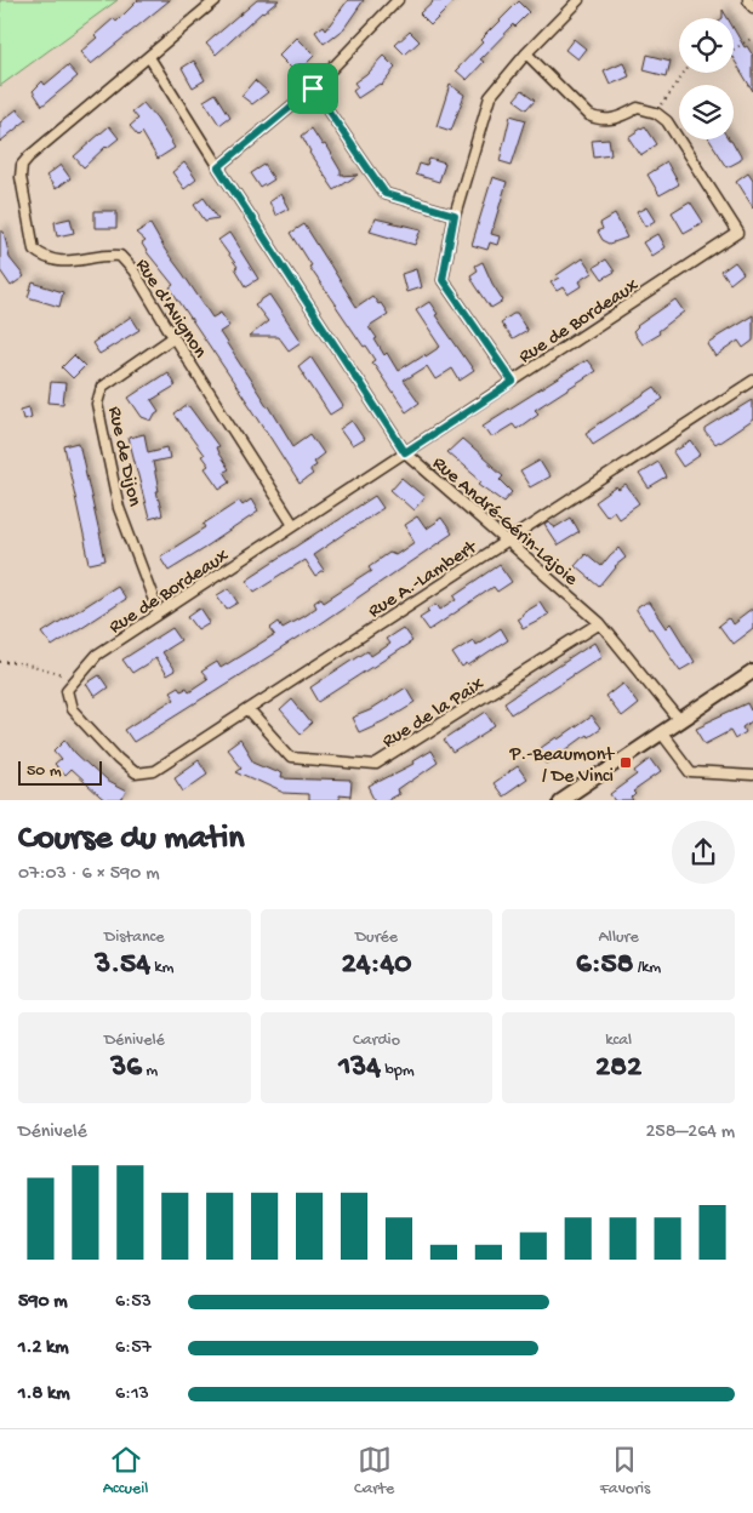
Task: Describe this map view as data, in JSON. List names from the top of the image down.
{
  "streets": {
    "street": [
      "Rue d'Avignon",
      "Rue de Bordeaux",
      "Rue de Dijon",
      "Rue André-Gérin-Lajoie",
      "Rue A.-Lambert",
      "Rue de la Paix"
    ]
  },
  "crossings": [
    ["Rue d'Avignon", "Rue de Bordeaux"],
    ["Rue d'Avignon", "Rue de Dijon"],
    ["Rue d'Avignon", "Rue André-Gérin-Lajoie"],
    ["Rue de Bordeaux", "Rue de Dijon"],
    ["Rue de Bordeaux", "Rue André-Gérin-Lajoie"],
    ["Rue de Bordeaux", "Rue A.-Lambert"],
    ["Rue André-Gérin-Lajoie", "Rue A.-Lambert"],
    ["Rue André-Gérin-Lajoie", "Rue de la Paix"],
    ["Rue A.-Lambert", "Rue de la Paix"]
  ],
  "places": {
    "transit": ["P.-Beaumont / De Vinci"]
  },
  "scale_bar": "50 m",
  "page": {
    "scale": "50 m",
    "heading": ["Course du matin", "07:03 · 6 × 590 m"],
    "stats": [
      ["Distance", "3.54 km"],
      ["Durée", "24:40"],
      ["Allure", "6:58 /km"],
      ["Dénivelé", "36 m"],
      ["Cardio", "134 bpm"],
      ["kcal", "282"]
    ],
    "chart": ["Dénivelé", "258–264 m"],
    "list": [
      {
        "name": "590 m",
        "note": "6:53"
      },
      {
        "name": "1.2 km",
        "note": "6:57"
      },
      {
        "name": "1.8 km",
        "note": "6:13"
      }
    ],
    "tabs": ["Accueil", "Carte", "Favoris"]
  }
}
